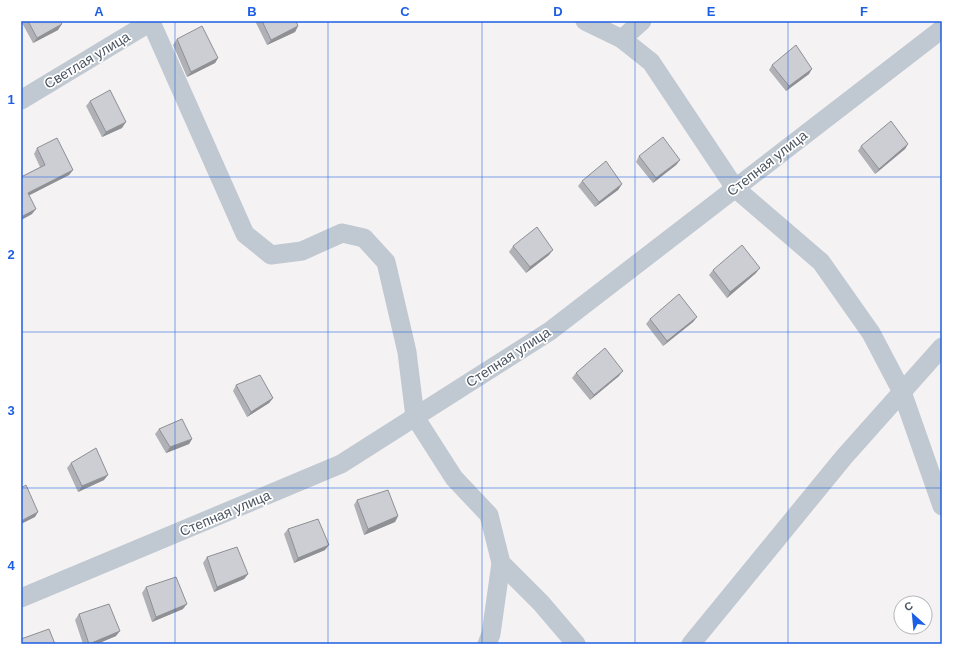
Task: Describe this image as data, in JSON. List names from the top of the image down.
{
  "streets": {
    "street": ["Светлая улица", "Степная улица"]
  },
  "north": "top left",
  "grid": {
    "columns": [
      "A",
      "B",
      "C",
      "D",
      "E",
      "F"
    ],
    "rows": [
      "1",
      "2",
      "3",
      "4"
    ]
  }
}
